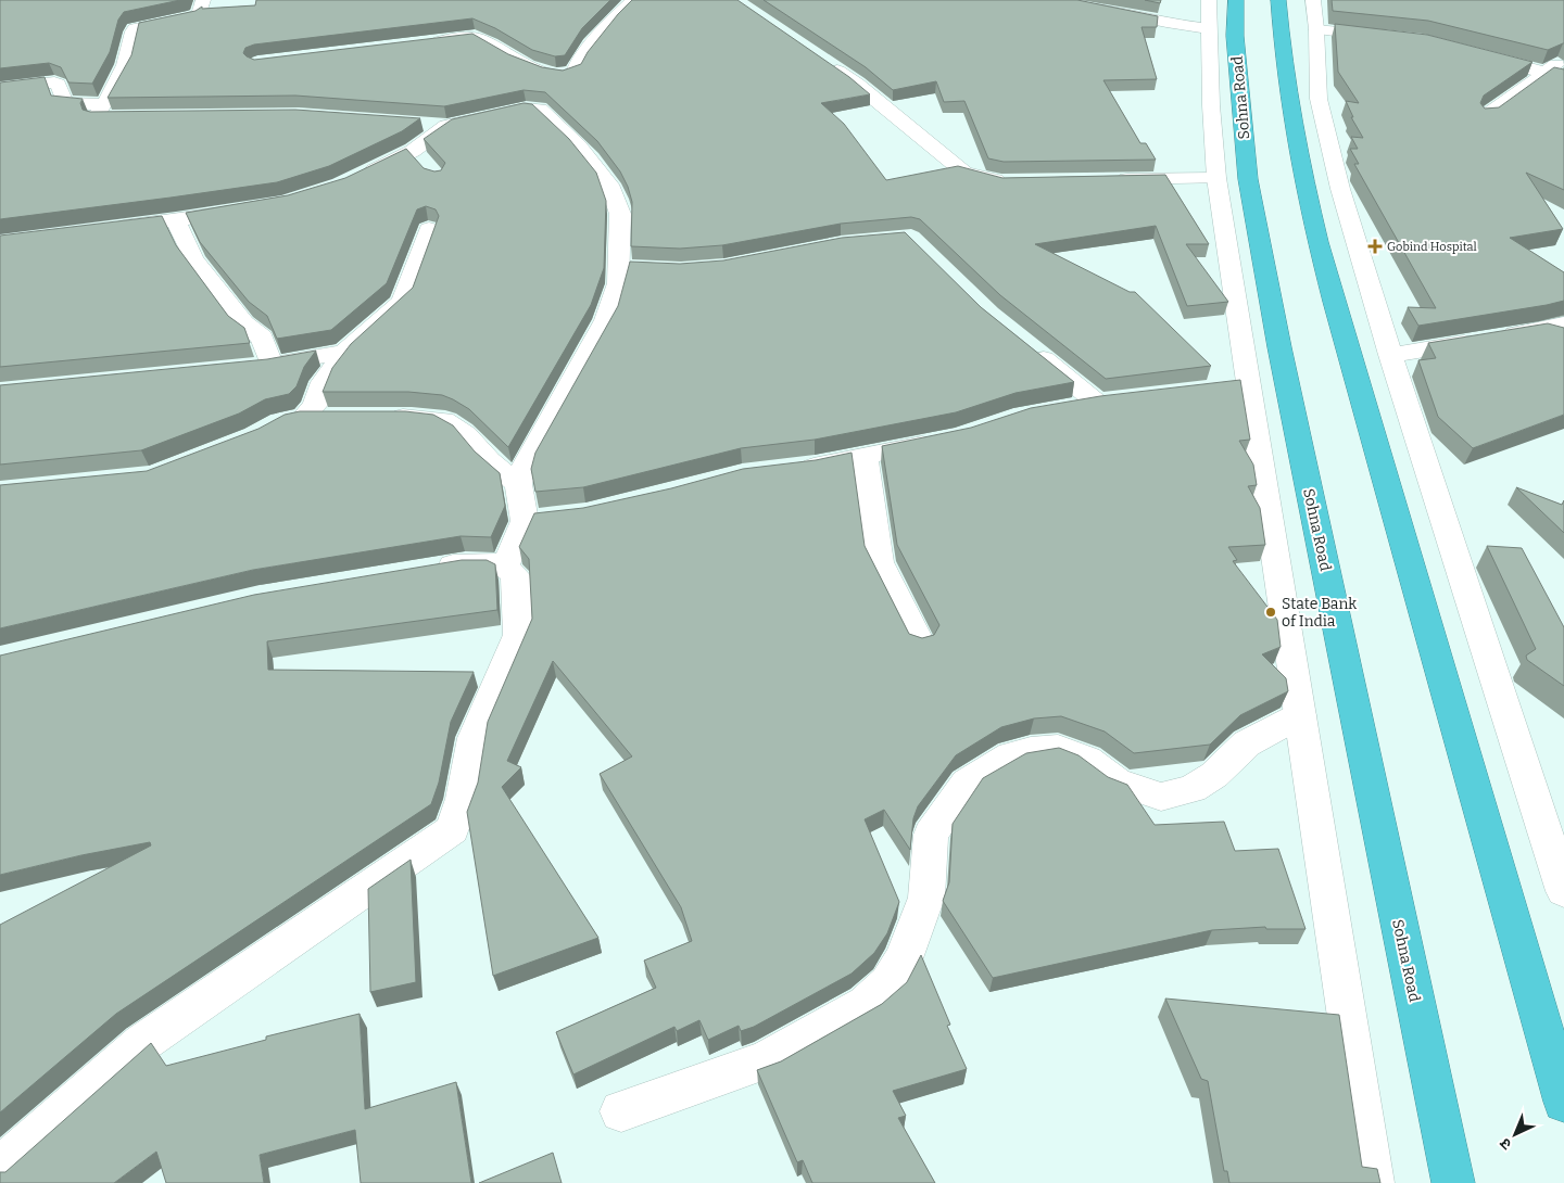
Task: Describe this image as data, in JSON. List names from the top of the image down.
{
  "streets": {
    "highway": ["Sohna Road"]
  },
  "places": {
    "health": ["Gobind Hospital"],
    "other": ["State Bank of India"]
  },
  "north": "bottom left"
}
